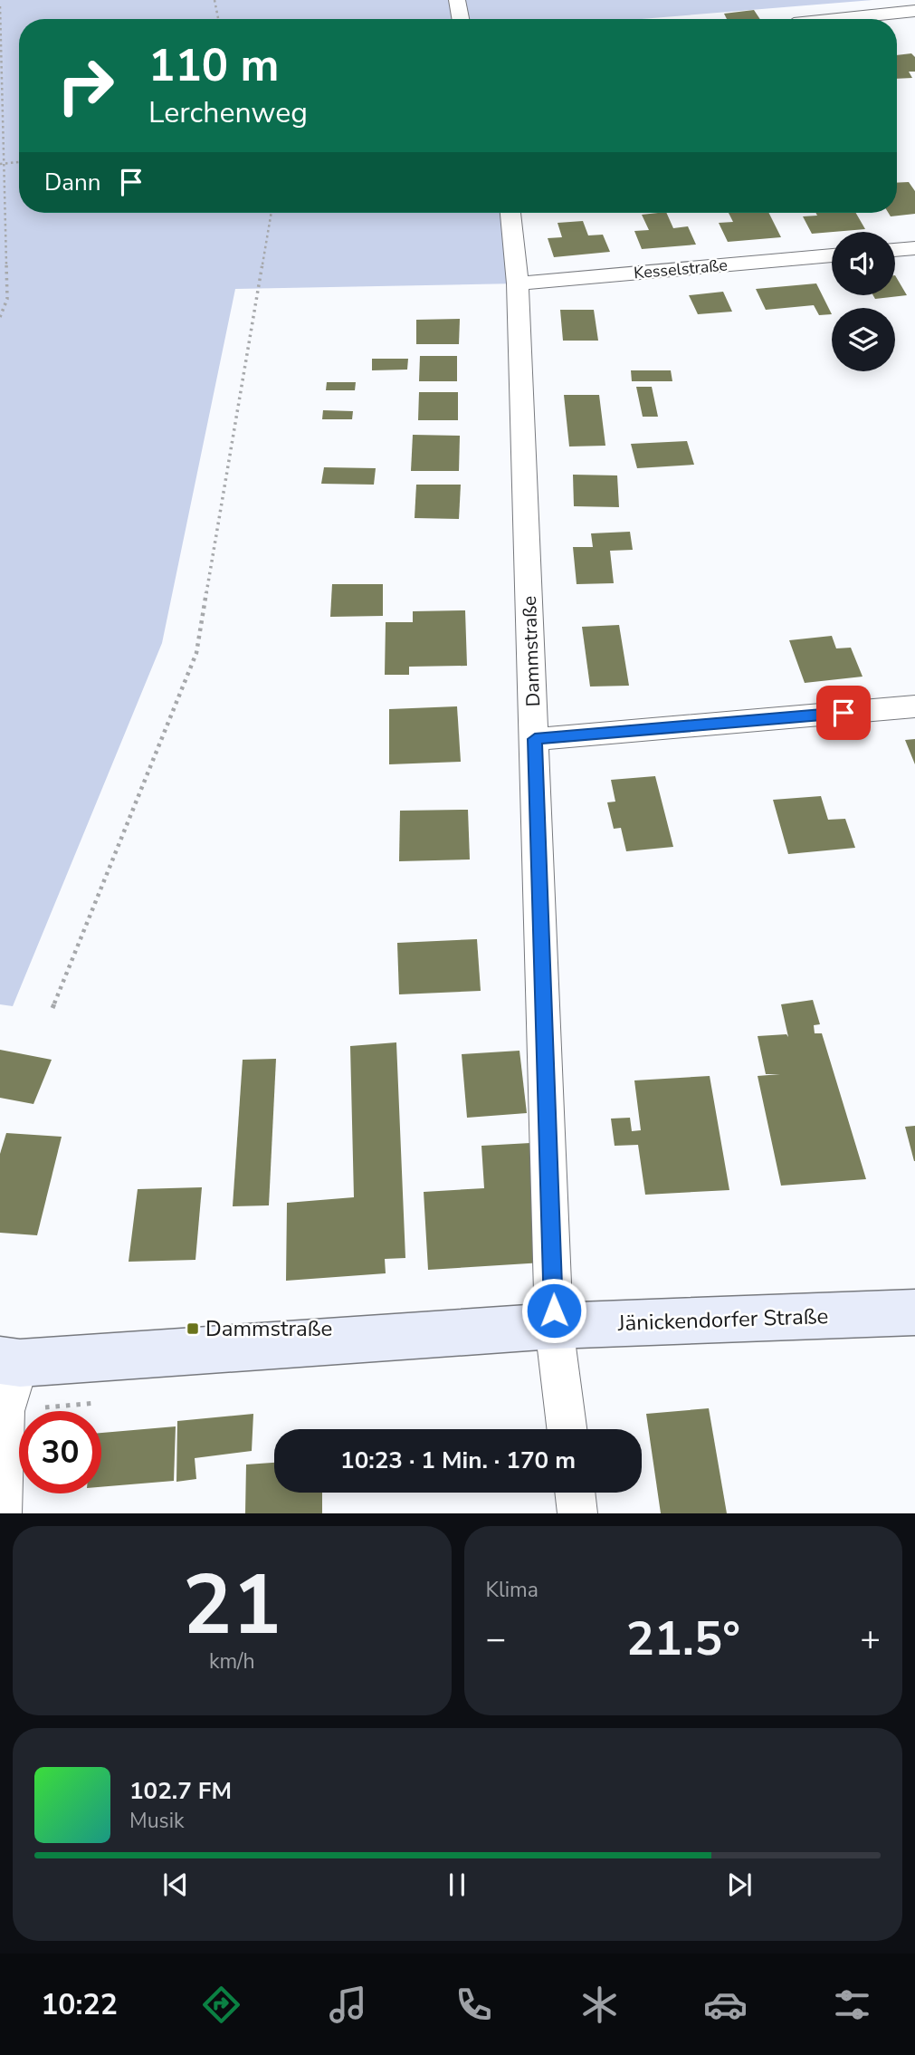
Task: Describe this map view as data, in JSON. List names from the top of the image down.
{
  "streets": {
    "main road": ["Jänickendorfer Straße"],
    "street": ["Kesselstraße", "Dammstraße"]
  },
  "crossings": [
    ["Kesselstraße", "Dammstraße"],
    ["Dammstraße", "Jänickendorfer Straße"]
  ],
  "places": {
    "transit": ["Dammstraße"]
  },
  "page": {
    "turn": ["110 m", "Lerchenweg"],
    "then": "Dann",
    "limit": "30",
    "trip": "10:23 · 1 Min. · 170 m",
    "tile": [
      ["21", "km/h"],
      "Klima"
    ],
    "heat": ["−", "21.5°", "+"],
    "song": ["102.7 FM", "Musik"],
    "tabs": "10:22"
  }
}
